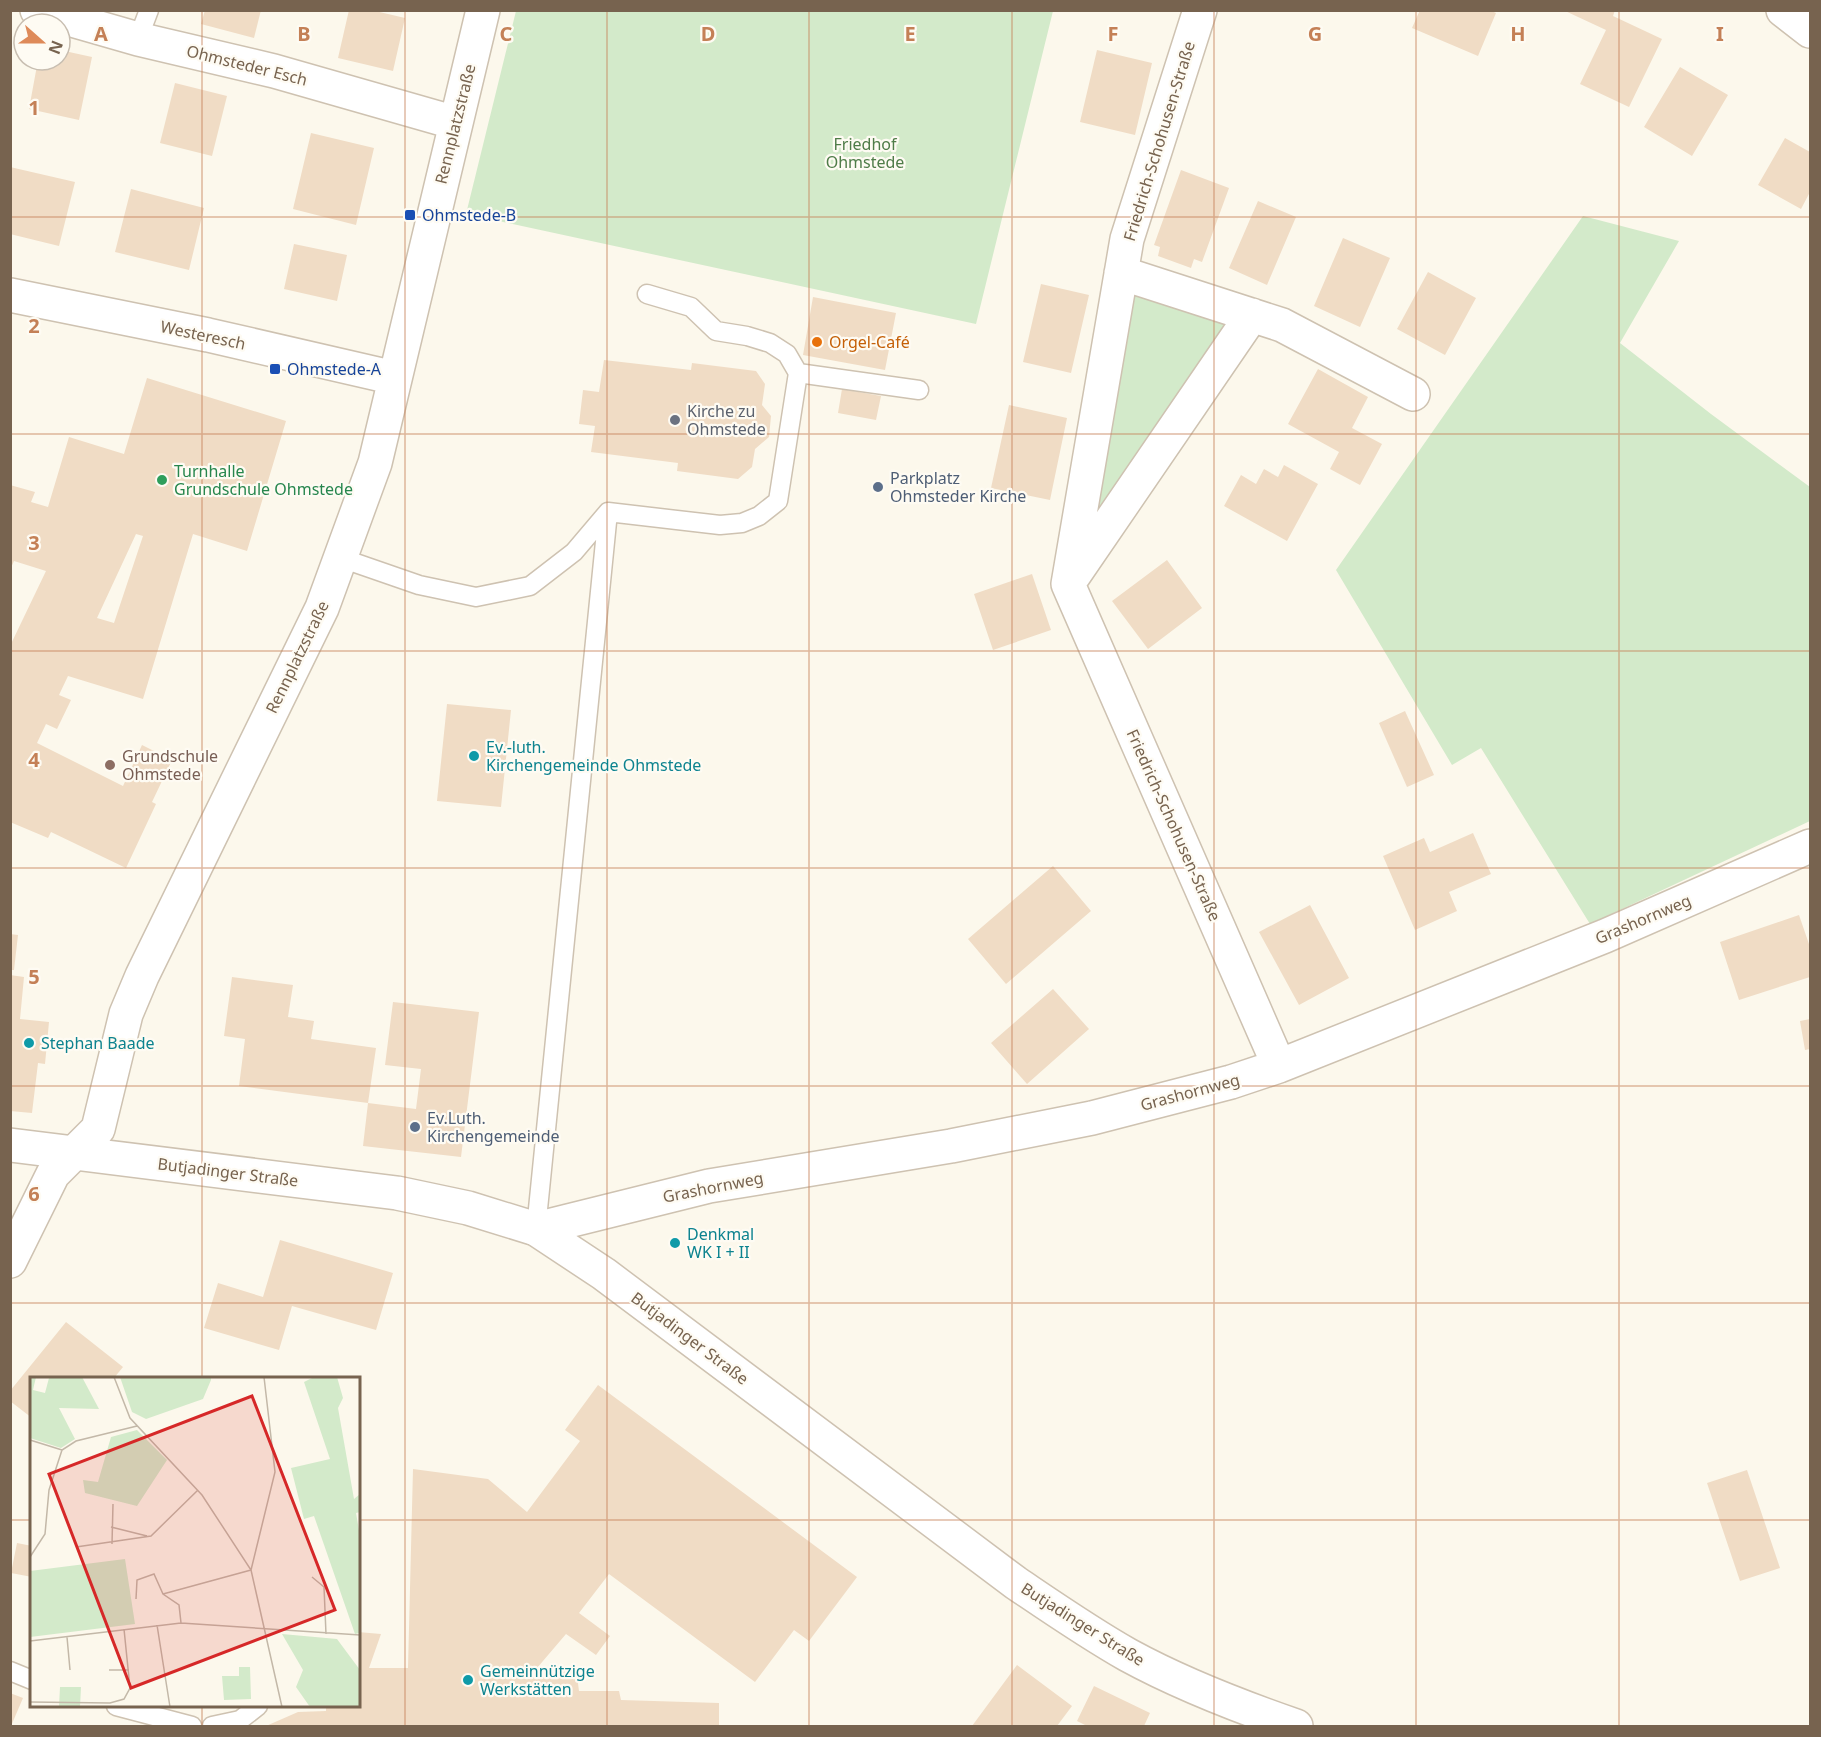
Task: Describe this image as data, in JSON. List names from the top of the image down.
{
  "streets": {
    "street": [
      "Ohmsteder Esch",
      "Rennplatzstraße",
      "Friedrich-Schohusen-Straße",
      "Westeresch",
      "Grashornweg",
      "Butjadinger Straße"
    ]
  },
  "crossings": [
    ["Ohmsteder Esch", "Rennplatzstraße"],
    ["Rennplatzstraße", "Westeresch"],
    ["Rennplatzstraße", "Butjadinger Straße"],
    ["Friedrich-Schohusen-Straße", "Grashornweg"],
    ["Grashornweg", "Butjadinger Straße"]
  ],
  "parks": ["Friedhof Ohmstede"],
  "places": {
    "transit": ["Ohmstede-B", "Ohmstede-A"],
    "other": [
      "Orgel-Café",
      "Kirche zu Ohmstede",
      "Turnhalle Grundschule Ohmstede",
      "Parkplatz Ohmsteder Kirche",
      "Ev.-luth. Kirchengemeinde Ohmstede",
      "Grundschule Ohmstede",
      "Stephan Baade",
      "Ev.Luth. Kirchengemeinde",
      "Denkmal WK I + II",
      "Gemeinnützige Werkstätten"
    ]
  },
  "north": "right",
  "grid": {
    "columns": [
      "A",
      "B",
      "C",
      "D",
      "E",
      "F",
      "G",
      "H",
      "I"
    ],
    "rows": [
      "1",
      "2",
      "3",
      "4",
      "5",
      "6"
    ]
  }
}
